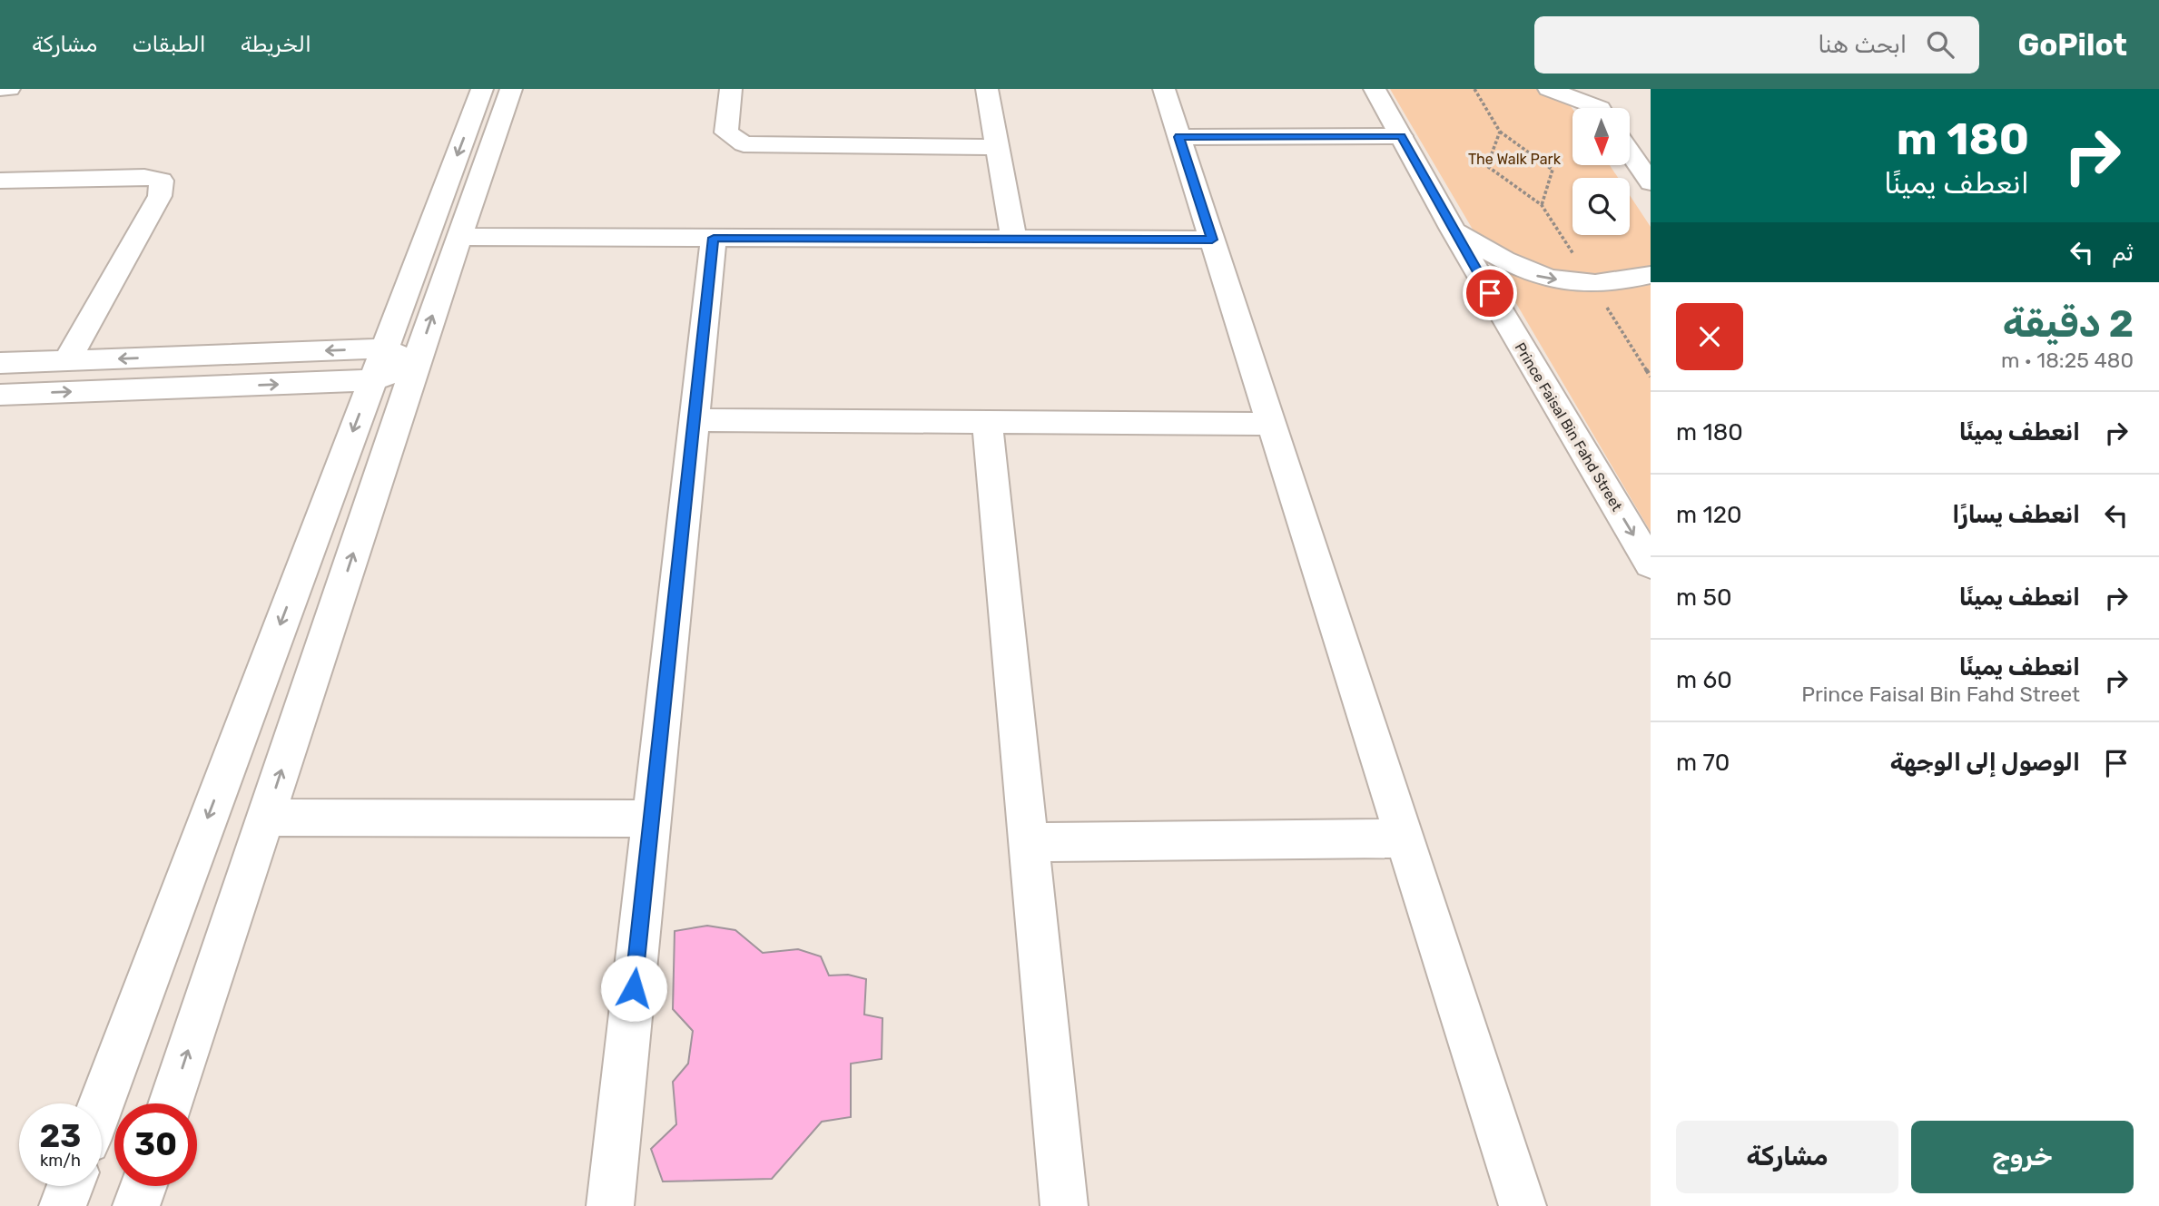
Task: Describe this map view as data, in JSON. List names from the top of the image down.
{
  "streets": {
    "street": ["Prince Faisal Bin Fahd Street"]
  },
  "parks": ["The Walk Park"],
  "north": "bottom",
  "page": {
    "header": "GoPilot",
    "search": "ابحث هنا",
    "nav": ["الخريطة", "الطبقات", "مشاركة"],
    "turn": ["180 m", "انعطف يمينًا"],
    "then": "ثم",
    "heading": ["2 دقيقة", "480 m · 18:25"],
    "list": [
      {
        "name": "انعطف يمينًا",
        "value": "180 m"
      },
      {
        "name": "انعطف يسارًا",
        "value": "120 m"
      },
      {
        "name": "انعطف يمينًا",
        "value": "50 m"
      },
      {
        "name": "انعطف يمينًا",
        "note": "Prince Faisal Bin Fahd Street",
        "value": "60 m"
      },
      {
        "name": "الوصول إلى الوجهة",
        "value": "70 m"
      }
    ],
    "speed": "23 km/h",
    "limit": "30",
    "buttons": ["خروج", "مشاركة"]
  }
}
